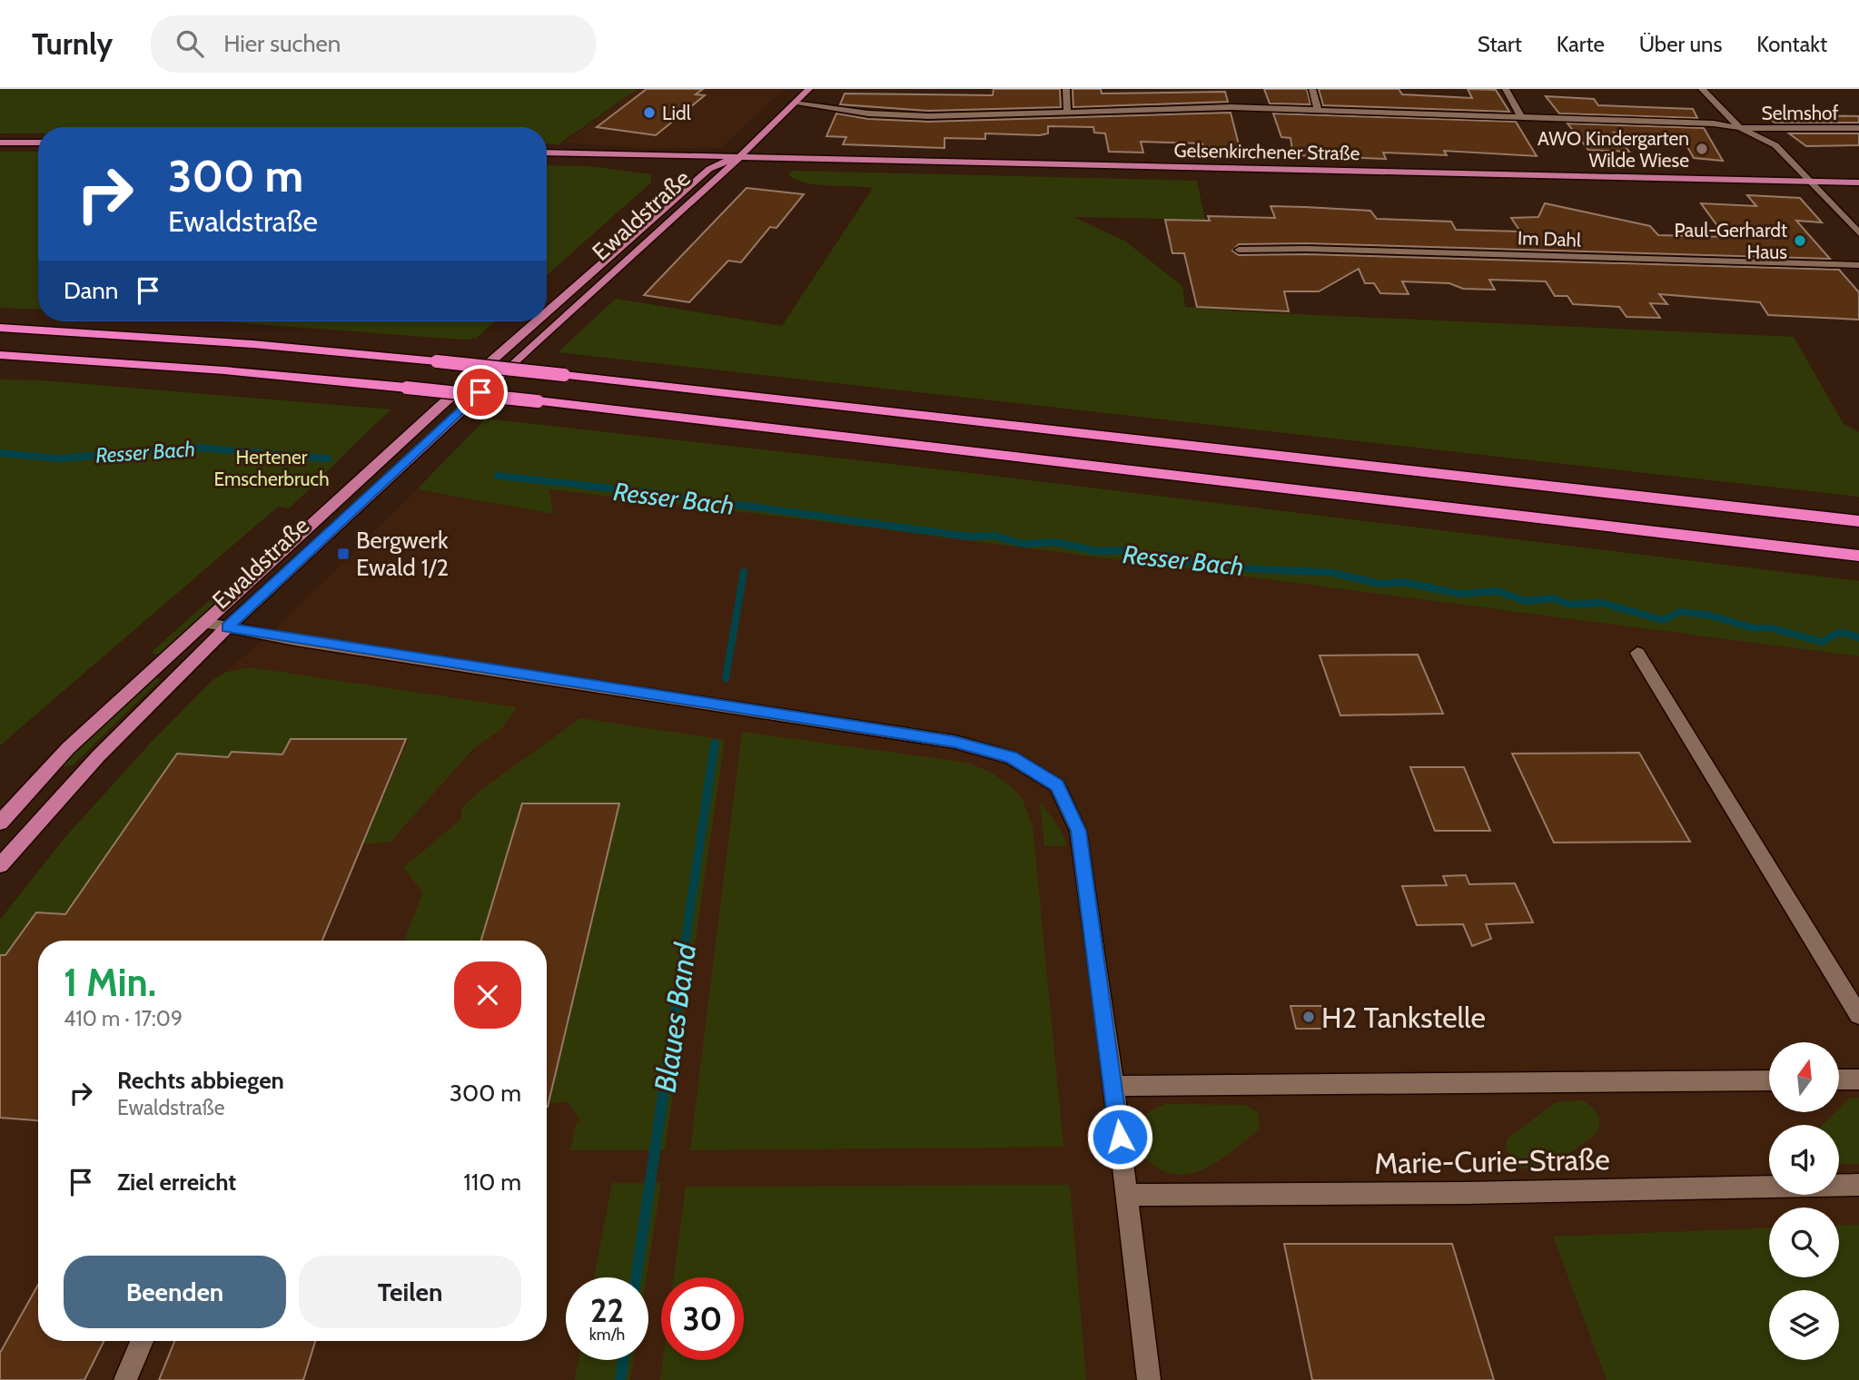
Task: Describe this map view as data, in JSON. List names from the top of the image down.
{
  "streets": {
    "main road": ["Gelsenkirchener Straße", "Ewaldstraße"],
    "street": ["Selmshof", "Im Dahl", "Marie-Curie-Straße"]
  },
  "crossings": [
    ["Gelsenkirchener Straße", "Ewaldstraße"]
  ],
  "water": ["Resser Bach", "Blaues Band"],
  "parks": ["Hertener Emscherbruch"],
  "places": {
    "other": [
      "Lidl",
      "AWO Kindergarten Wilde Wiese",
      "Paul-Gerhardt Haus",
      "H2 Tankstelle"
    ],
    "transit": ["Bergwerk Ewald 1/2"]
  },
  "north": "top",
  "page": {
    "header": "Turnly",
    "search": "Hier suchen",
    "nav": [
      "Start",
      "Karte",
      "Über uns",
      "Kontakt"
    ],
    "turn": ["300 m", "Ewaldstraße"],
    "then": "Dann",
    "heading": ["1 Min.", "410 m · 17:09"],
    "list": [
      {
        "name": "Rechts abbiegen",
        "note": "Ewaldstraße",
        "value": "300 m"
      },
      {
        "name": "Ziel erreicht",
        "value": "110 m"
      }
    ],
    "buttons": ["Beenden", "Teilen"],
    "speed": "22 km/h",
    "limit": "30"
  }
}
